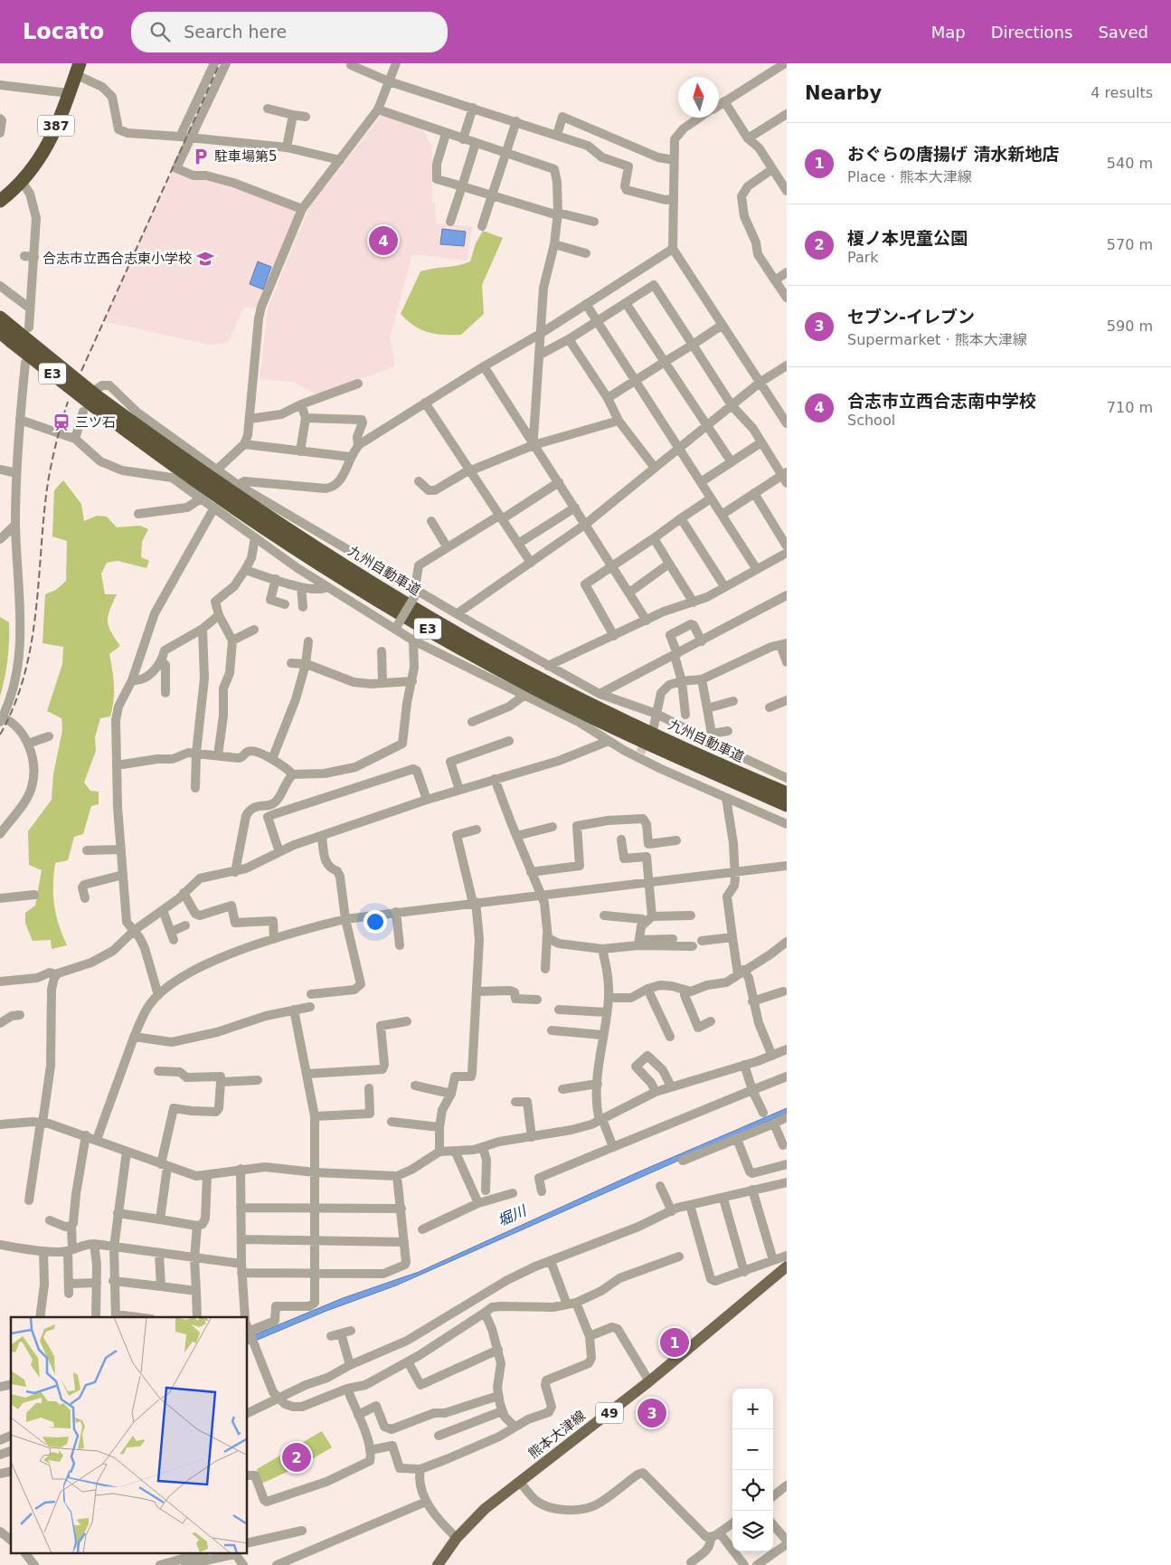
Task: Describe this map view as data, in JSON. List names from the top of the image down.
{
  "streets": {
    "highway": ["387", "E3", "九州自動車道"],
    "main road": ["49", "熊本大津線"]
  },
  "water": ["堀川"],
  "places": {
    "parking": ["駐車場第5"],
    "school or university": ["合志市立西合志東小学校"],
    "station": ["三ツ石"]
  },
  "north": "top",
  "page": {
    "header": "Locato",
    "search": "Search here",
    "nav": ["Map", "Directions", "Saved"],
    "heading": ["Nearby", "4 results"],
    "list": [
      {
        "mark": "1",
        "name": "おぐらの唐揚げ 清水新地店",
        "note": "Place · 熊本大津線",
        "value": "540 m"
      },
      {
        "mark": "2",
        "name": "榎ノ本児童公園",
        "note": "Park",
        "value": "570 m"
      },
      {
        "mark": "3",
        "name": "セブン-イレブン",
        "note": "Supermarket · 熊本大津線",
        "value": "590 m"
      },
      {
        "mark": "4",
        "name": "合志市立西合志南中学校",
        "note": "School",
        "value": "710 m"
      }
    ],
    "pins": [
      "4",
      "1",
      "3",
      "2"
    ],
    "map_buttons": ["+", "−"]
  }
}
